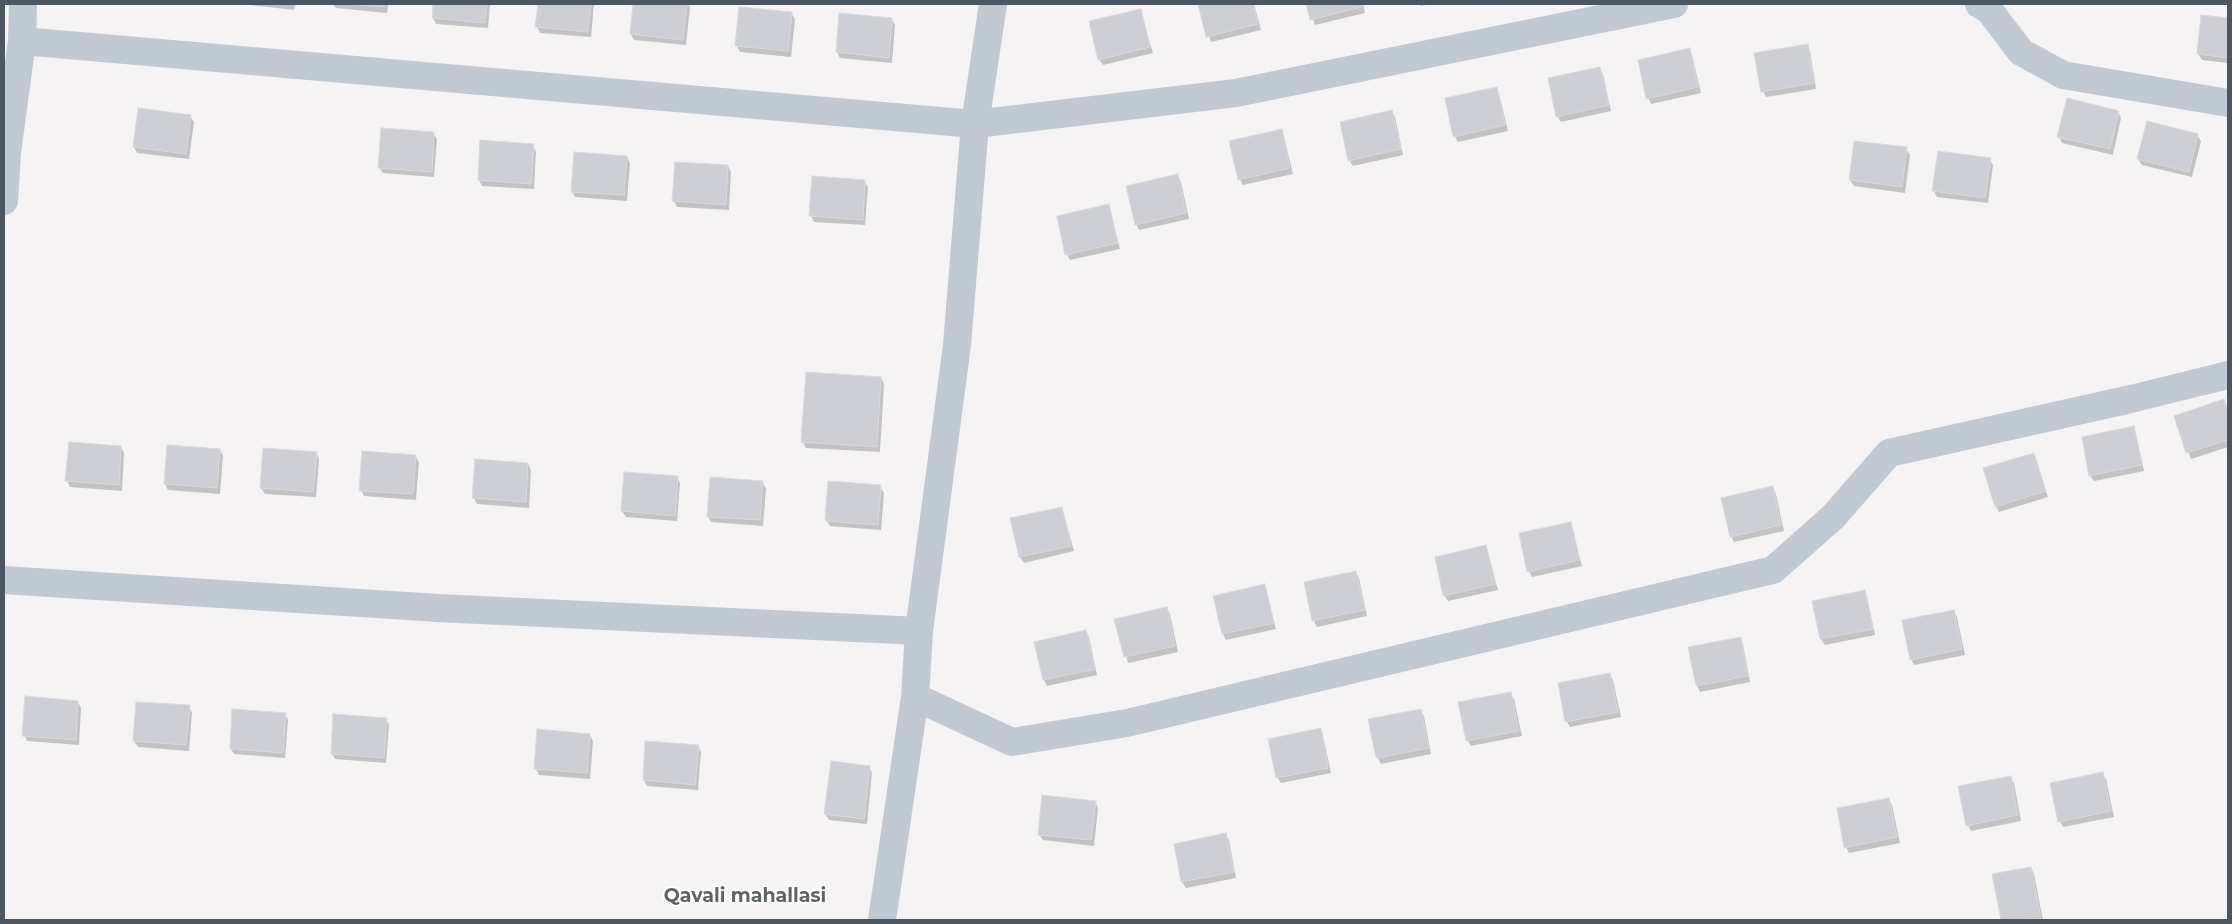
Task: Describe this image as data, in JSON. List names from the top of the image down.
{
  "districts": ["Qavali mahallasi"]
}
